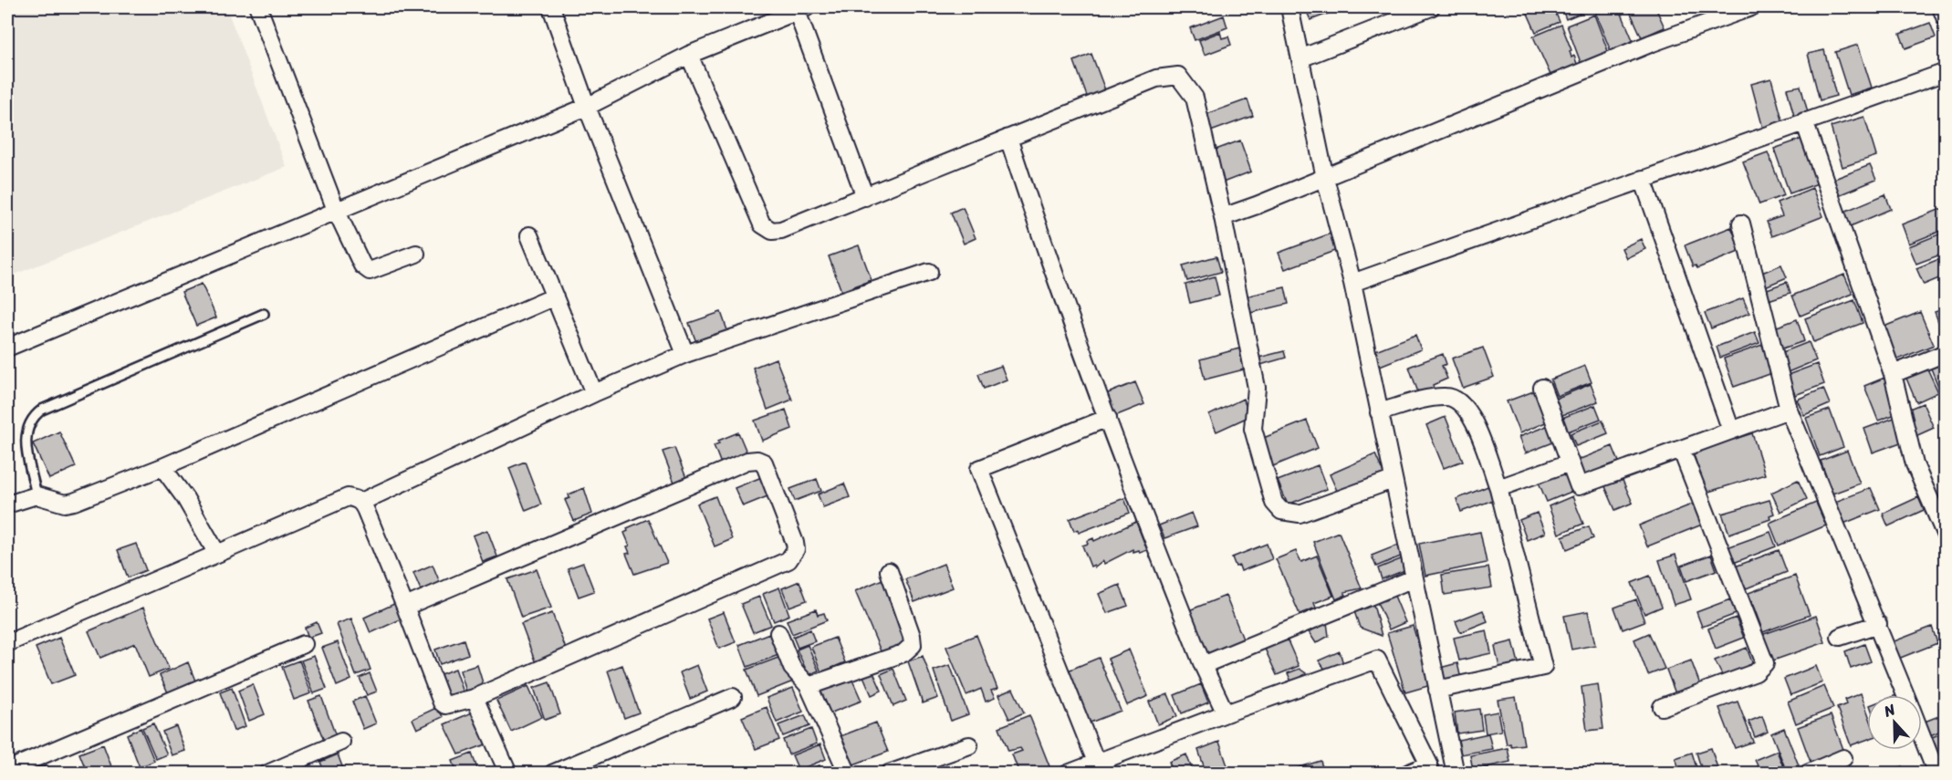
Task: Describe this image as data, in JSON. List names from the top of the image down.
{
  "north": "top"
}
